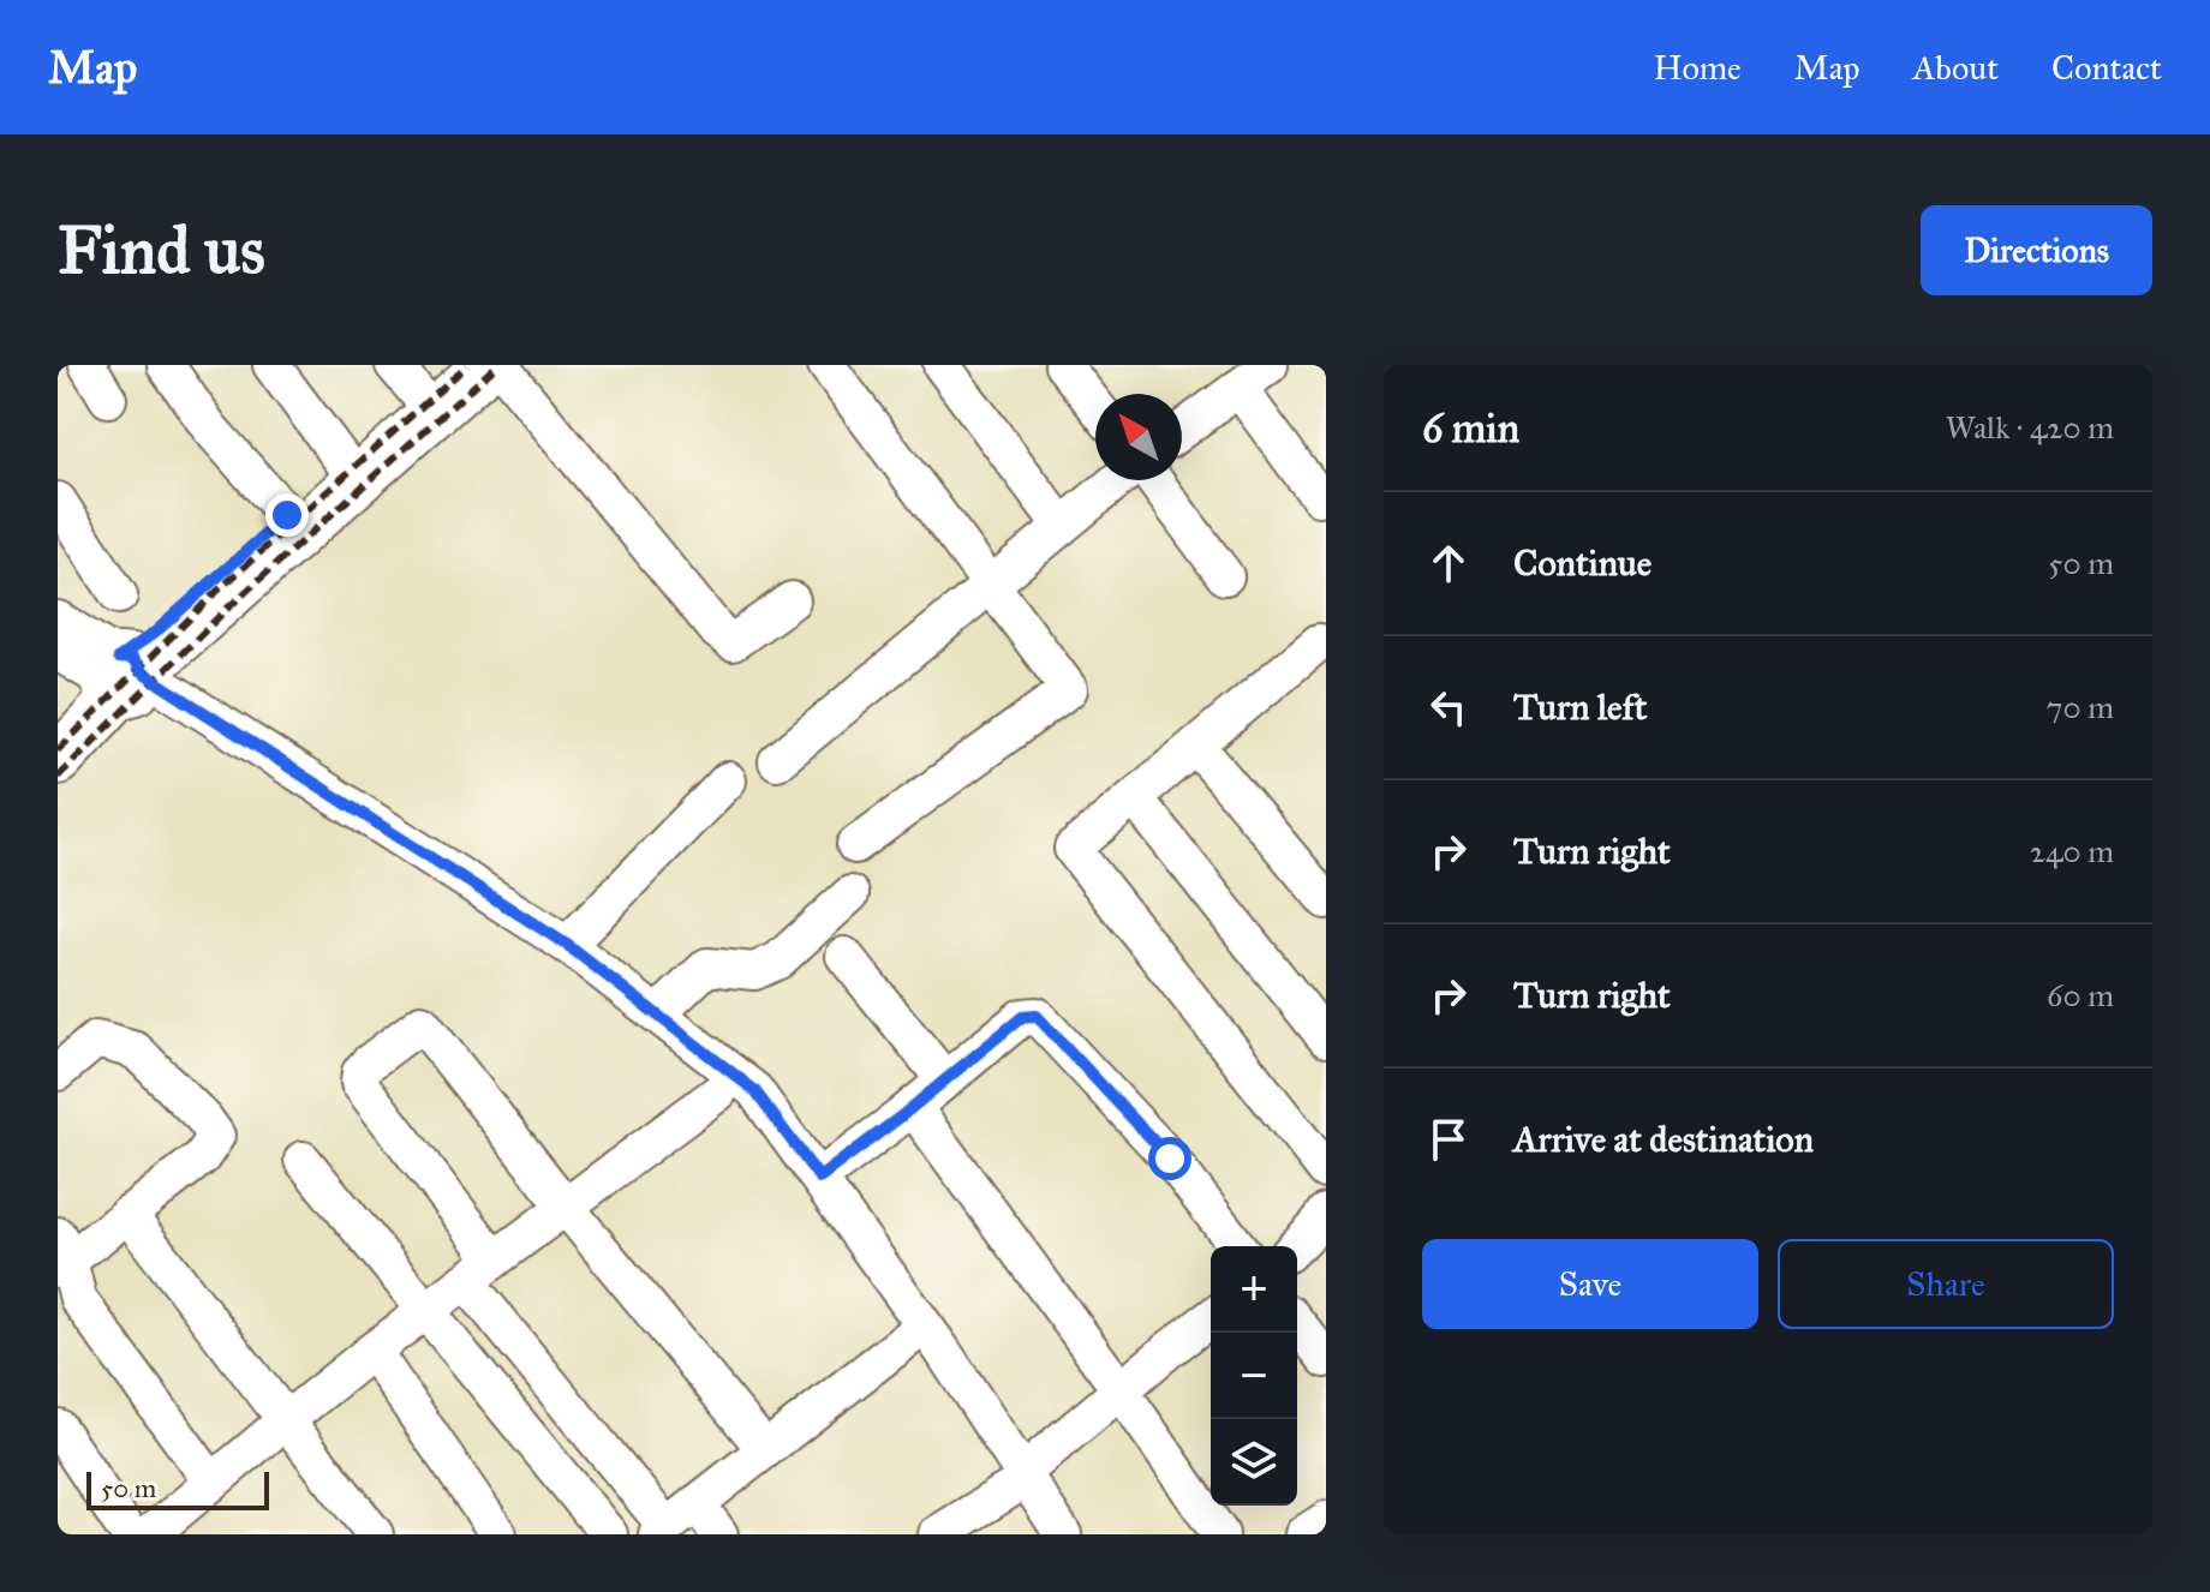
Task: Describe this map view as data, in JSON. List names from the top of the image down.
{
  "scale_bar": "50 m",
  "north": "top left",
  "page": {
    "header": "Map",
    "nav": [
      "Home",
      "Map",
      "About",
      "Contact"
    ],
    "buttons": [
      "Directions",
      ["Save", "Share"]
    ],
    "title": "Find us",
    "heading": ["6 min", "Walk · 420 m"],
    "list": [
      ["Continue", "50 m"],
      ["Turn left", "70 m"],
      ["Turn right", "240 m"],
      ["Turn right", "60 m"],
      "Arrive at destination"
    ],
    "map_buttons": ["+", "−"],
    "scale": "50 m"
  }
}
